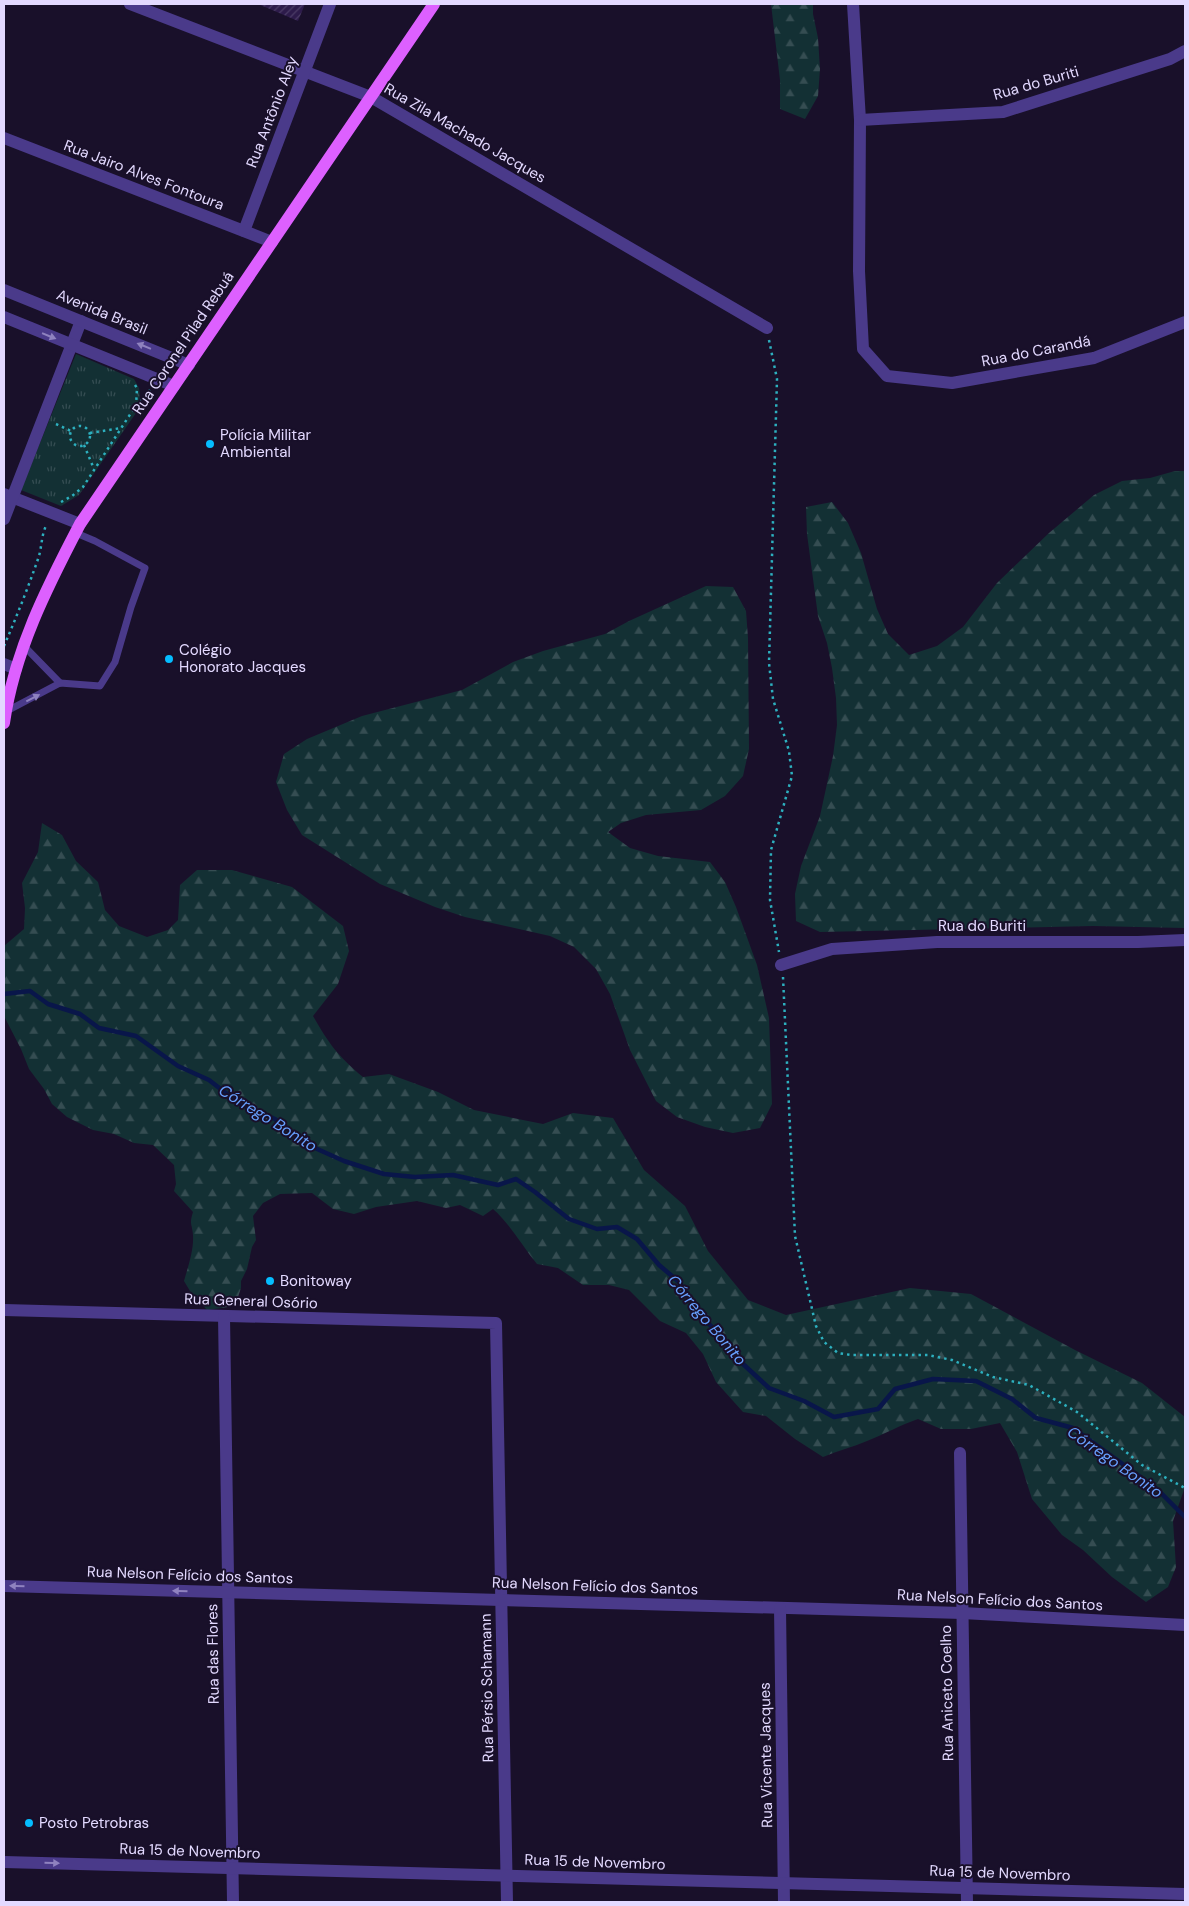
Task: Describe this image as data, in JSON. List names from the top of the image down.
{
  "streets": {
    "main road": ["Rua Coronel Pilad Rebuá"],
    "street": [
      "Rua do Buriti",
      "Rua Antônio Aley",
      "Rua Zila Machado Jacques",
      "Rua Jairo Alves Fontoura",
      "Avenida Brasil",
      "Rua do Carandá",
      "Rua General Osório",
      "Rua Nelson Felício dos Santos",
      "Rua das Flores",
      "Rua Pérsio Schamann",
      "Rua Aniceto Coelho",
      "Rua Vicente Jacques",
      "Rua 15 de Novembro"
    ]
  },
  "crossings": [
    ["Rua do Buriti", "Rua do Carandá"],
    ["Rua Antônio Aley", "Rua Zila Machado Jacques"],
    ["Rua Antônio Aley", "Rua Jairo Alves Fontoura"],
    ["Rua Zila Machado Jacques", "Rua Coronel Pilad Rebuá"],
    ["Rua Jairo Alves Fontoura", "Rua Coronel Pilad Rebuá"],
    ["Avenida Brasil", "Rua Coronel Pilad Rebuá"],
    ["Rua General Osório", "Rua das Flores"],
    ["Rua General Osório", "Rua Pérsio Schamann"],
    ["Rua Nelson Felício dos Santos", "Rua das Flores"],
    ["Rua Nelson Felício dos Santos", "Rua Pérsio Schamann"],
    ["Rua Nelson Felício dos Santos", "Rua Aniceto Coelho"],
    ["Rua Nelson Felício dos Santos", "Rua Vicente Jacques"],
    ["Rua das Flores", "Rua 15 de Novembro"],
    ["Rua Pérsio Schamann", "Rua 15 de Novembro"],
    ["Rua Aniceto Coelho", "Rua 15 de Novembro"],
    ["Rua Vicente Jacques", "Rua 15 de Novembro"]
  ],
  "water": ["Córrego Bonito"],
  "places": [
    "Polícia Militar Ambiental",
    "Colégio Honorato Jacques",
    "Bonitoway",
    "Posto Petrobras"
  ]
}
